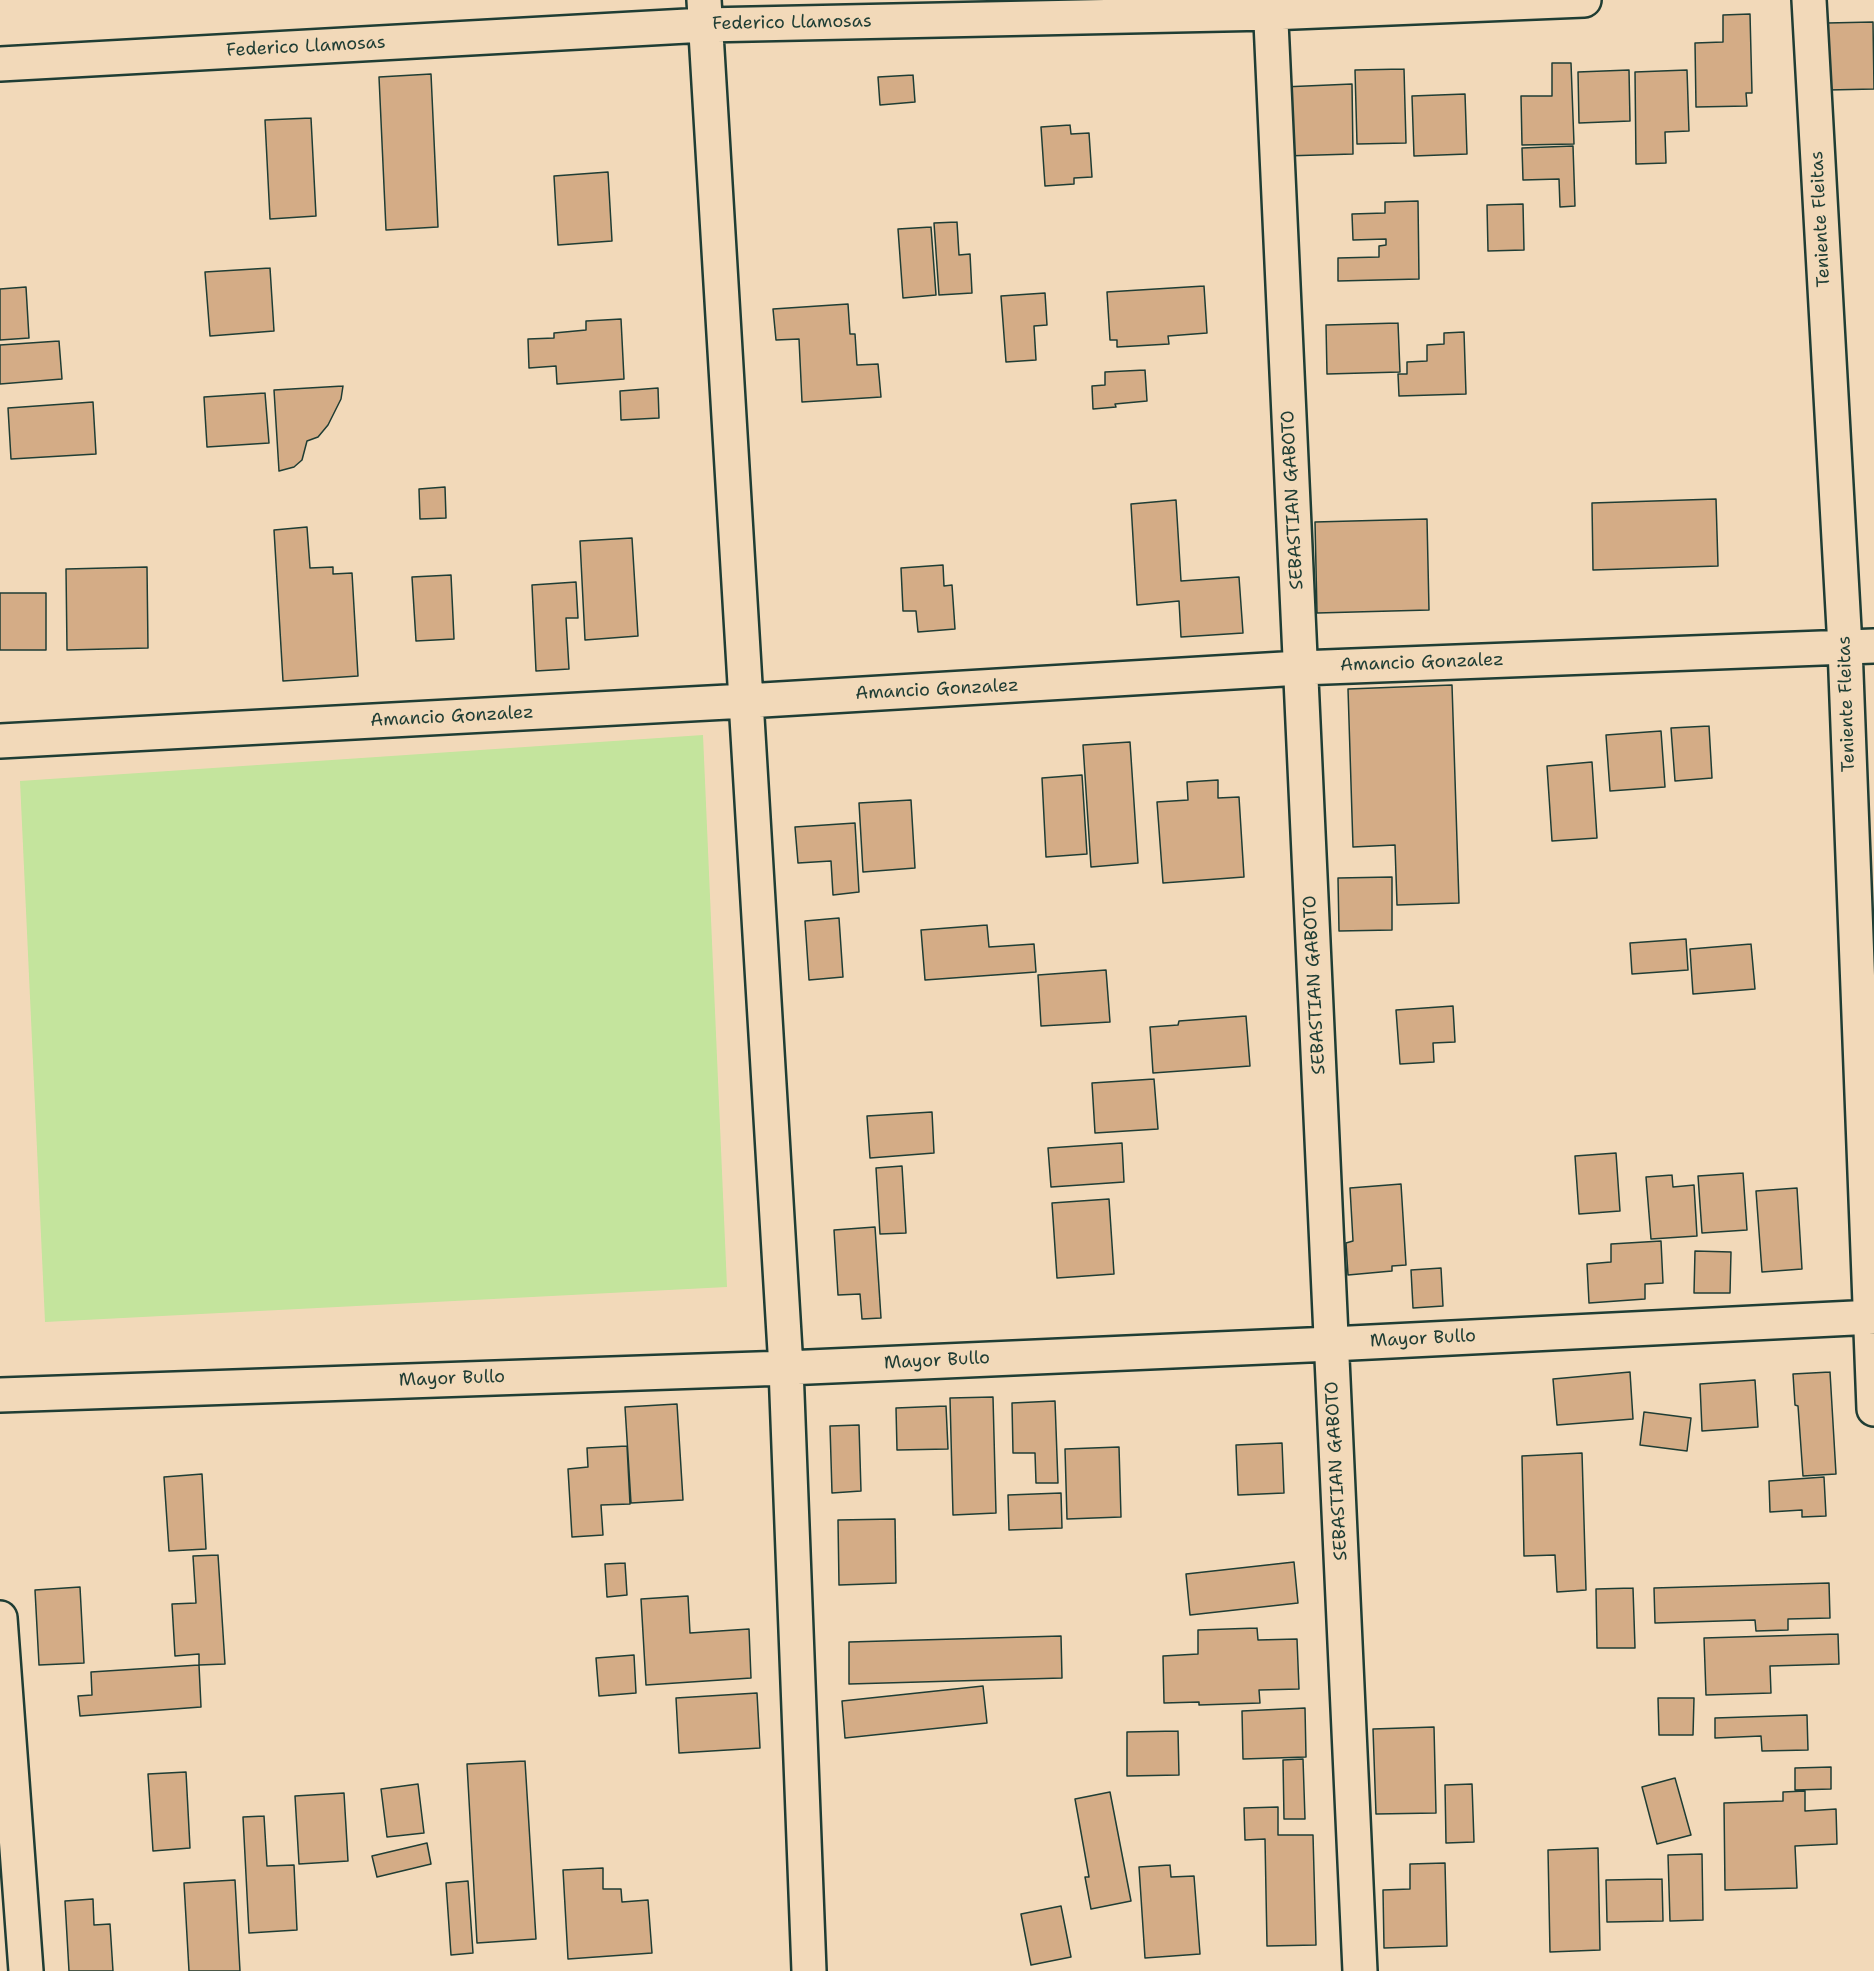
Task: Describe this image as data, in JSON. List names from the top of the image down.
{
  "streets": {
    "street": [
      "Federico Llamosas",
      "Teniente Fleitas",
      "SEBASTIAN GABOTO",
      "Amancio Gonzalez",
      "Mayor Bullo"
    ]
  },
  "crossings": [
    ["Federico Llamosas", "SEBASTIAN GABOTO"],
    ["Teniente Fleitas", "Amancio Gonzalez"],
    ["Teniente Fleitas", "Mayor Bullo"],
    ["SEBASTIAN GABOTO", "Amancio Gonzalez"],
    ["SEBASTIAN GABOTO", "Mayor Bullo"]
  ]
}
